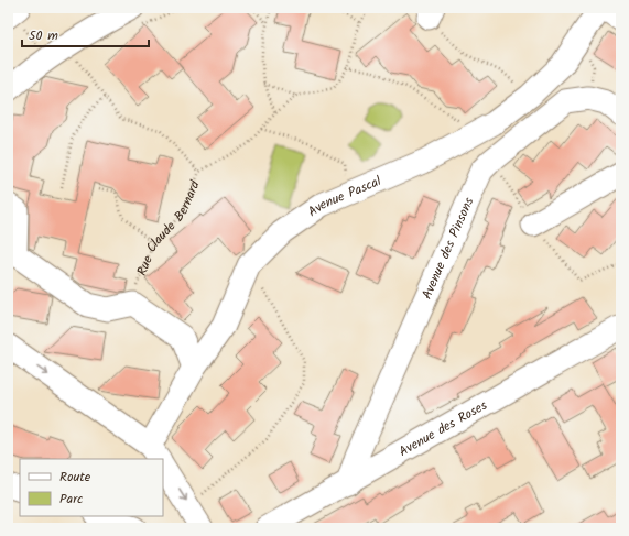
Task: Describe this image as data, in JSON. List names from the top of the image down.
{
  "streets": {
    "street": ["Avenue Pascal", "Avenue des Pinsons", "Avenue des Roses"],
    "path": ["Rue Claude Bernard"]
  },
  "crossings": [
    ["Avenue des Pinsons", "Avenue des Roses"]
  ],
  "legend": ["Route", "Parc"],
  "scale_bar": "50 m"
}
